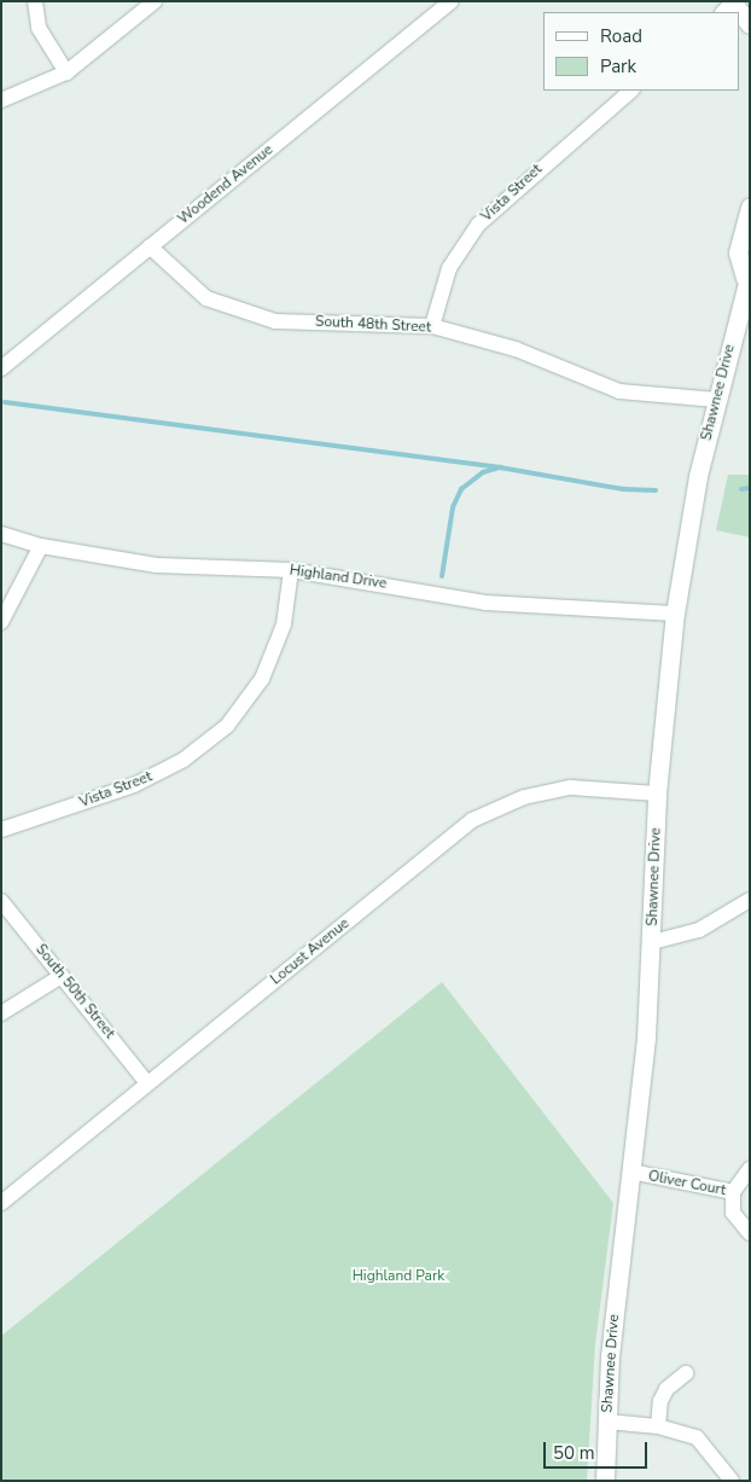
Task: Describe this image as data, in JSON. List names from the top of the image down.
{
  "streets": {
    "main road": ["Shawnee Drive"],
    "street": [
      "Woodend Avenue",
      "Vista Street",
      "South 48th Street",
      "Highland Drive",
      "Locust Avenue",
      "South 50th Street",
      "Oliver Court"
    ]
  },
  "crossings": [
    ["Woodend Avenue", "South 48th Street"],
    ["Vista Street", "South 48th Street"],
    ["Vista Street", "Highland Drive"],
    ["South 48th Street", "Shawnee Drive"],
    ["Shawnee Drive", "Highland Drive"],
    ["Shawnee Drive", "Locust Avenue"],
    ["Shawnee Drive", "Oliver Court"],
    ["Locust Avenue", "South 50th Street"]
  ],
  "parks": ["Highland Park"],
  "legend": ["Road", "Park"],
  "scale_bar": "50 m"
}
